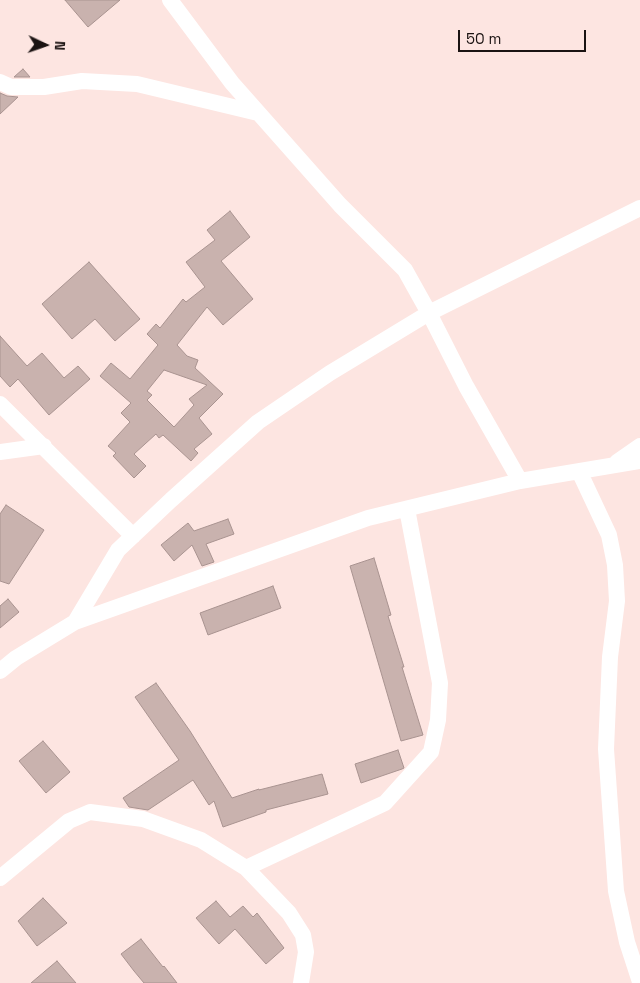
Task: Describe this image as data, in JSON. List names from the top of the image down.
{
  "scale_bar": "50 m",
  "north": "right"
}
